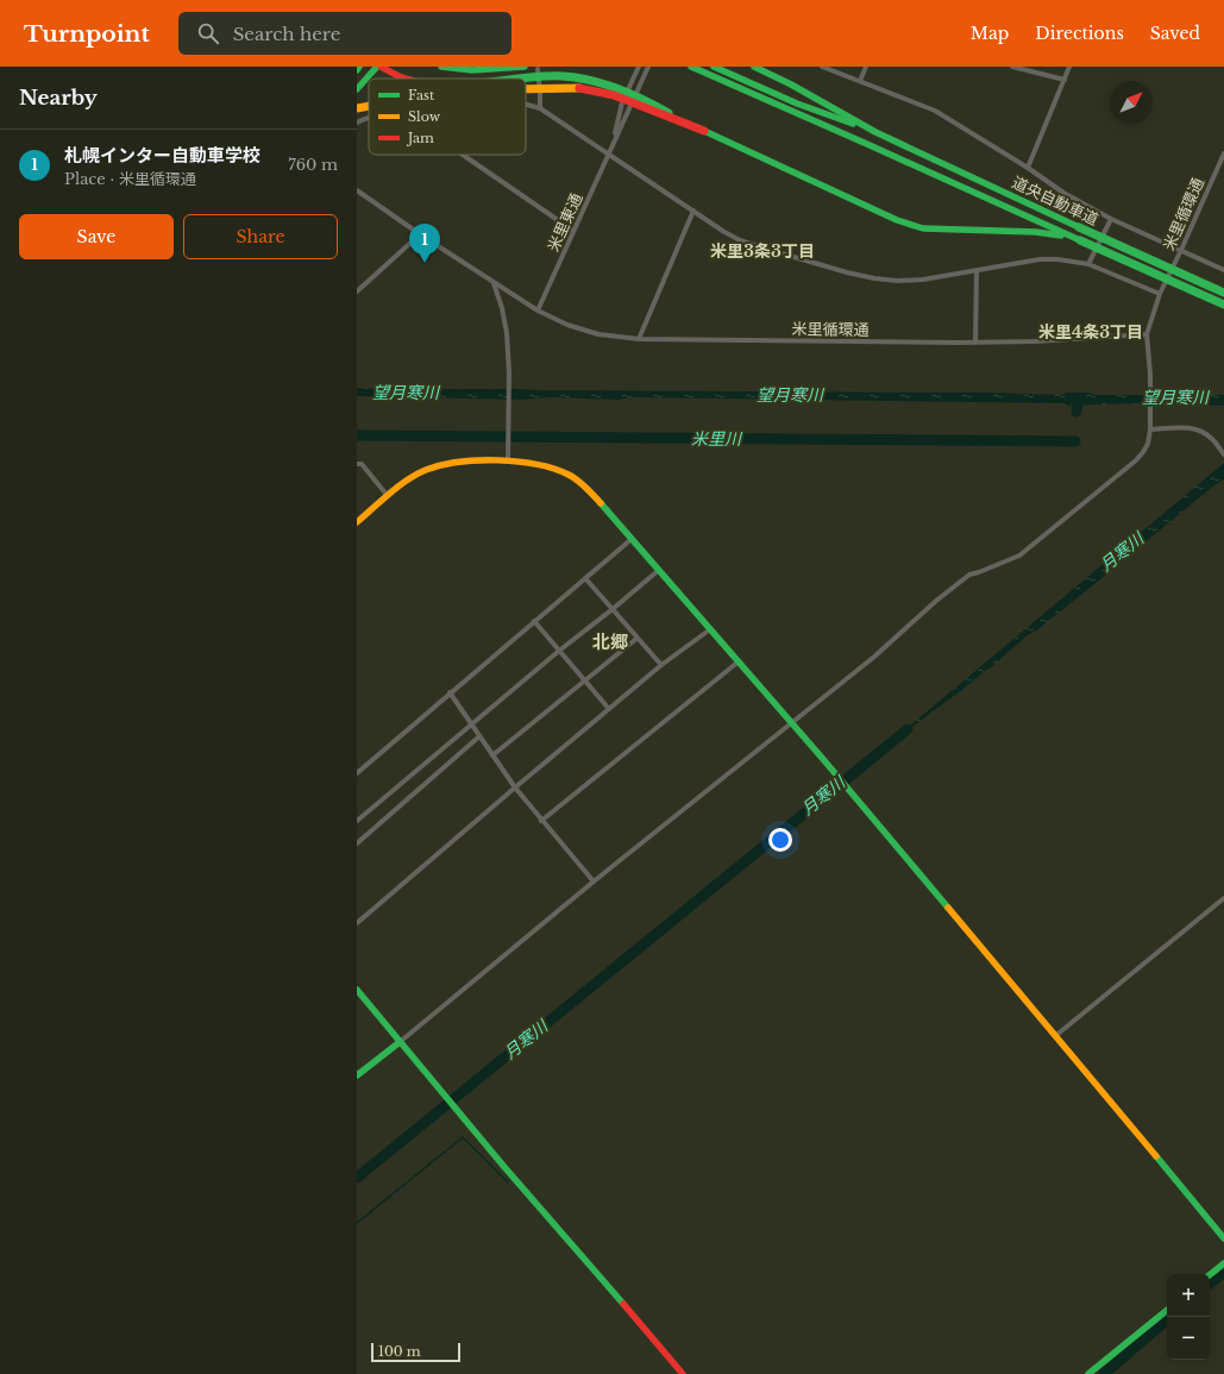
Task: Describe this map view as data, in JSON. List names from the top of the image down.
{
  "streets": {
    "main road": ["道央自動車道"],
    "street": ["米里循環通", "米里東通"]
  },
  "crossings": [
    ["米里循環通", "米里東通"]
  ],
  "districts": ["米里3条3丁目", "米里4条3丁目", "北郷"],
  "water": ["望月寒川", "米里川", "月寒川"],
  "legend": ["Fast", "Slow", "Jam"],
  "scale_bar": "100 m",
  "north": "top right",
  "page": {
    "header": "Turnpoint",
    "search": "Search here",
    "nav": ["Map", "Directions", "Saved"],
    "heading": "Nearby",
    "list": [
      {
        "mark": "1",
        "name": "札幌インター自動車学校",
        "note": "Place · 米里循環通",
        "value": "760 m"
      }
    ],
    "buttons": ["Save", "Share"],
    "pins": "1",
    "map_buttons": ["+", "−"],
    "scale": "100 m"
  }
}
